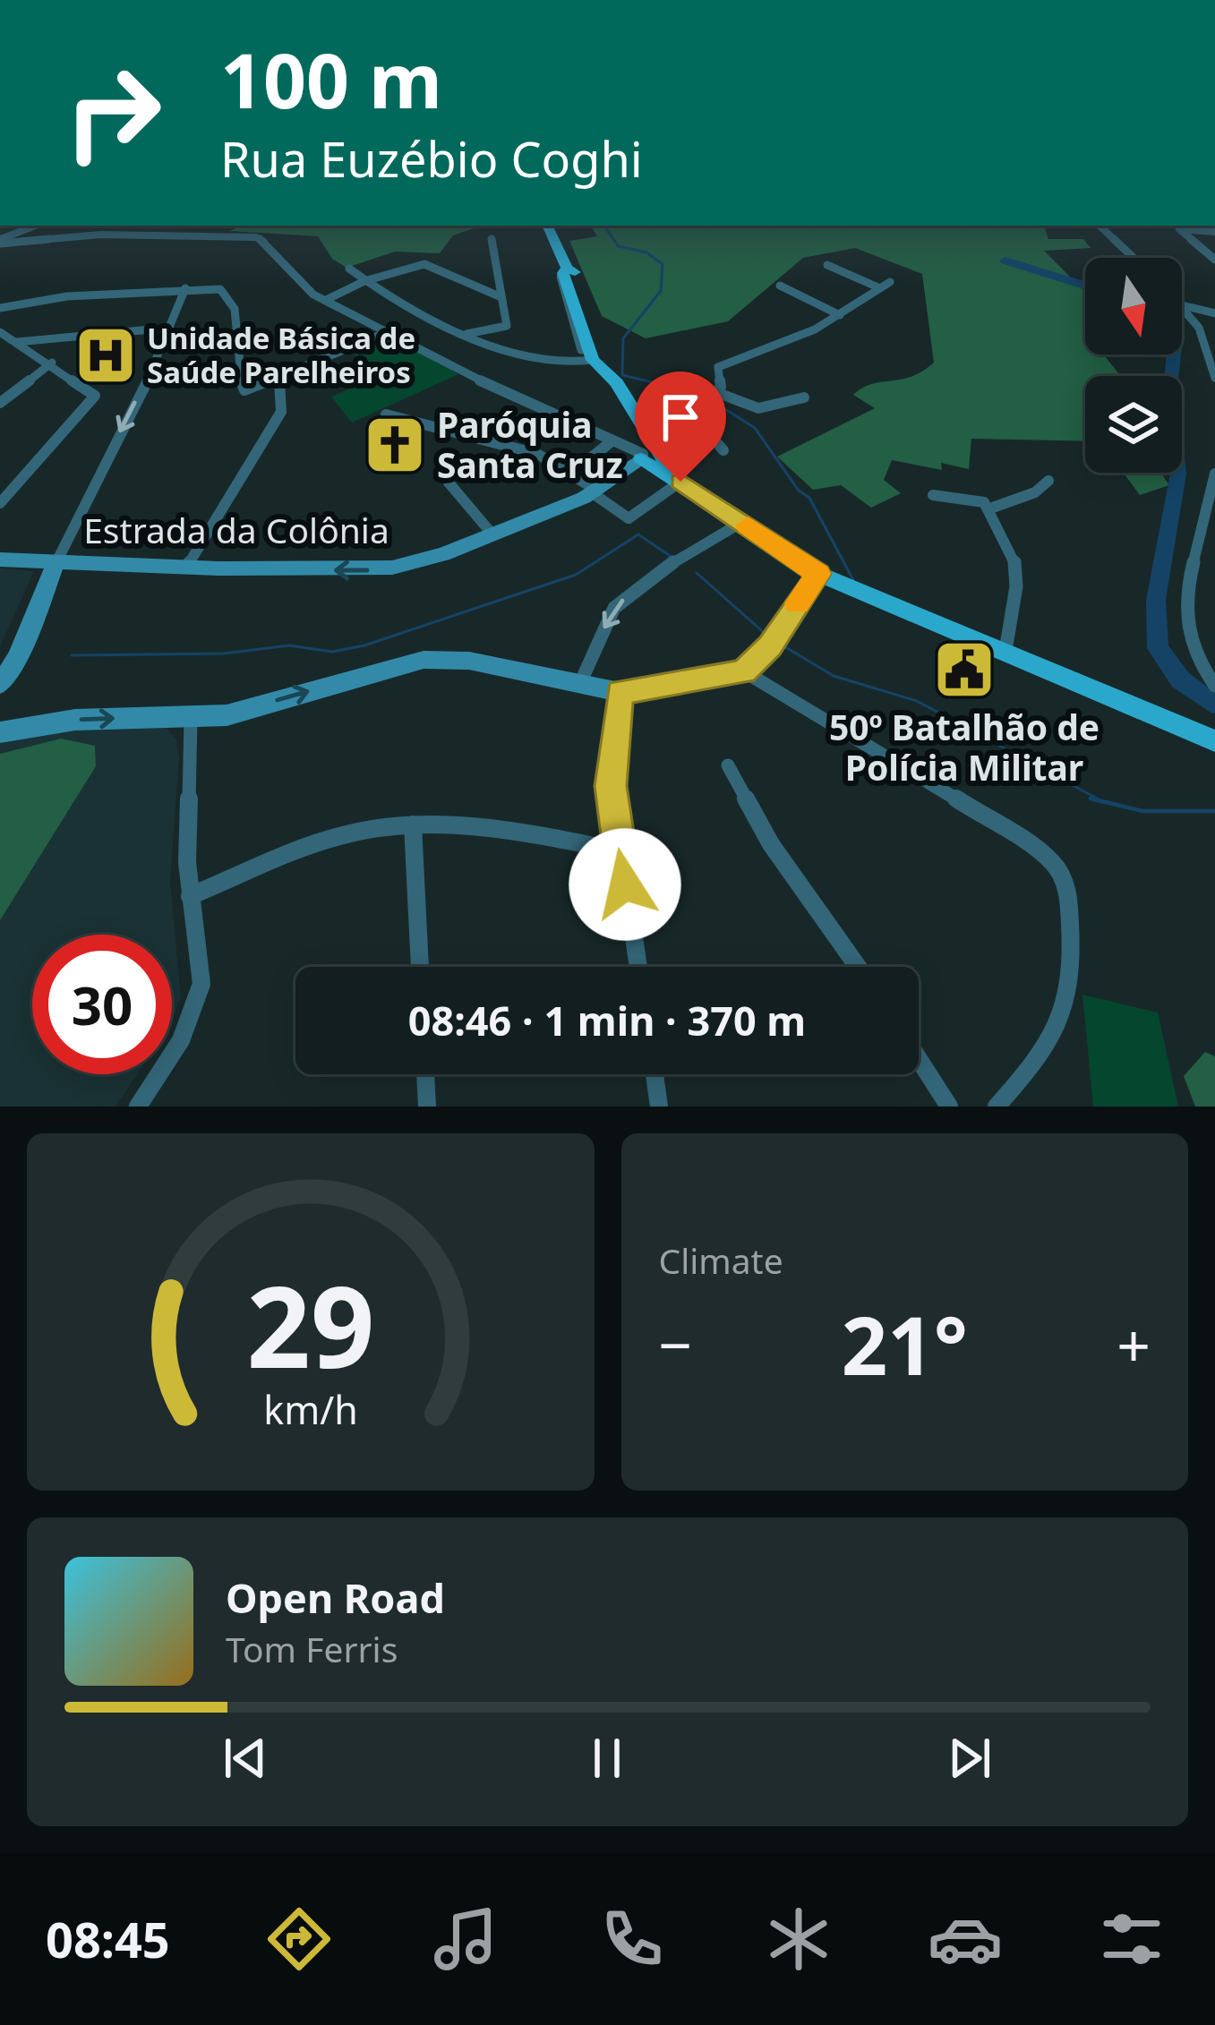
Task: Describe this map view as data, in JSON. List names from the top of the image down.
{
  "streets": {
    "main road": ["Estrada da Colônia"]
  },
  "places": {
    "hospital": ["Unidade Básica de Saúde Parelheiros"],
    "church": ["Paróquia Santa Cruz"],
    "public building": ["50º Batalhão de Polícia Militar"]
  },
  "north": "bottom",
  "page": {
    "turn": ["100 m", "Rua Euzébio Coghi"],
    "limit": "30",
    "trip": "08:46 · 1 min · 370 m",
    "tile": "Climate",
    "heat": ["−", "21°", "+"],
    "song": ["Open Road", "Tom Ferris"],
    "tabs": "08:45",
    "gauge": ["29", "km/h"]
  }
}
